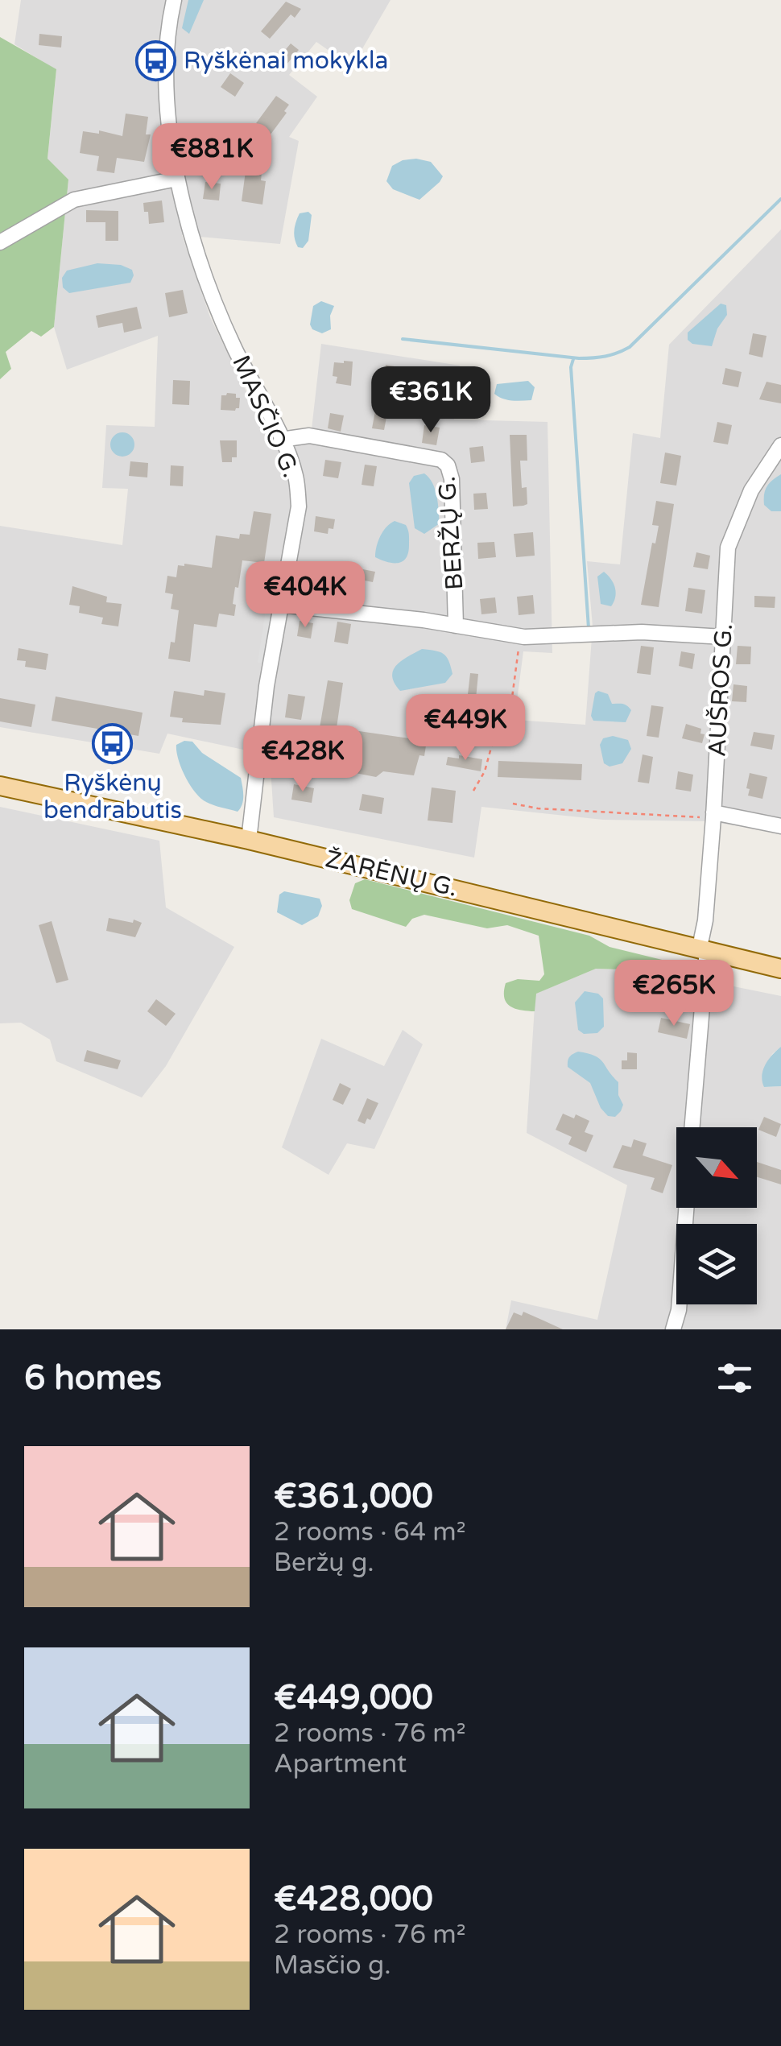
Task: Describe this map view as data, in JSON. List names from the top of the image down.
{
  "streets": {
    "main road": ["ŽARĖNŲ G."],
    "street": ["MASČIO G.", "BERŽŲ G.", "AUŠROS G."]
  },
  "crossings": [
    ["MASČIO G.", "BERŽŲ G."],
    ["MASČIO G.", "ŽARĖNŲ G."],
    ["AUŠROS G.", "ŽARĖNŲ G."]
  ],
  "places": {
    "bus stop": ["Ryškėnai mokykla", "Ryškėnų bendrabutis"]
  },
  "north": "bottom right",
  "page": {
    "price": [
      "€881K",
      "€361K",
      "€404K",
      "€449K",
      "€428K",
      "€265K"
    ],
    "heading": "6 homes",
    "list": [
      {
        "name": "€361,000",
        "note": "2 rooms · 64 m² · Beržų g."
      },
      {
        "name": "€449,000",
        "note": "2 rooms · 76 m² · Apartment"
      },
      {
        "name": "€428,000",
        "note": "2 rooms · 76 m² · Masčio g."
      }
    ]
  }
}
